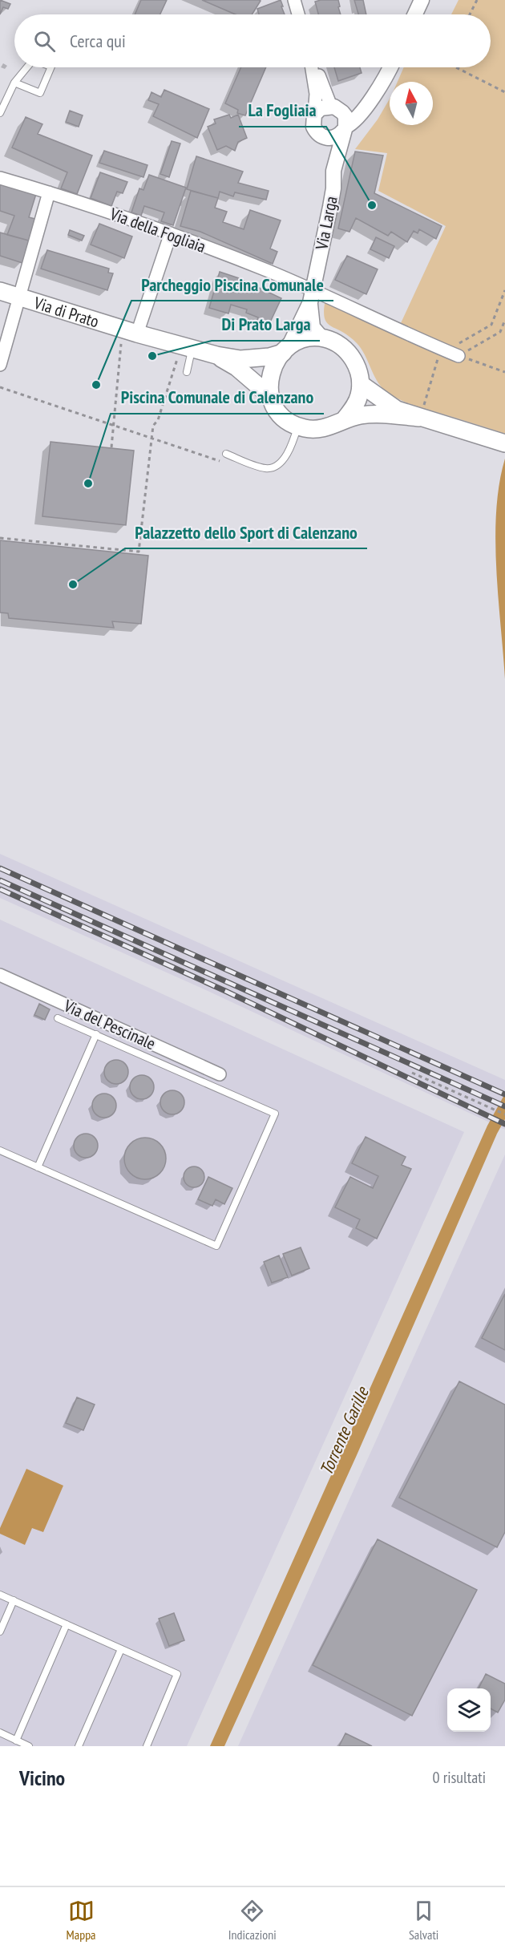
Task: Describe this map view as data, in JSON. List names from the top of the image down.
{
  "streets": {
    "main road": ["Via di Prato"],
    "street": ["Via Larga", "Via della Fogliaia", "Via del Pescinale"]
  },
  "crossings": [
    ["Via Larga", "Via della Fogliaia"],
    ["Via Larga", "Via di Prato"]
  ],
  "water": ["Torrente Garille"],
  "places": [
    "La Fogliaia",
    "Di Prato Larga",
    "Parcheggio Piscina Comunale",
    "Piscina Comunale di Calenzano",
    "Palazzetto dello Sport di Calenzano"
  ],
  "north": "top",
  "page": {
    "search": "Cerca qui",
    "heading": ["Vicino", "0 risultati"],
    "nav": ["Mappa", "Indicazioni", "Salvati"]
  }
}
